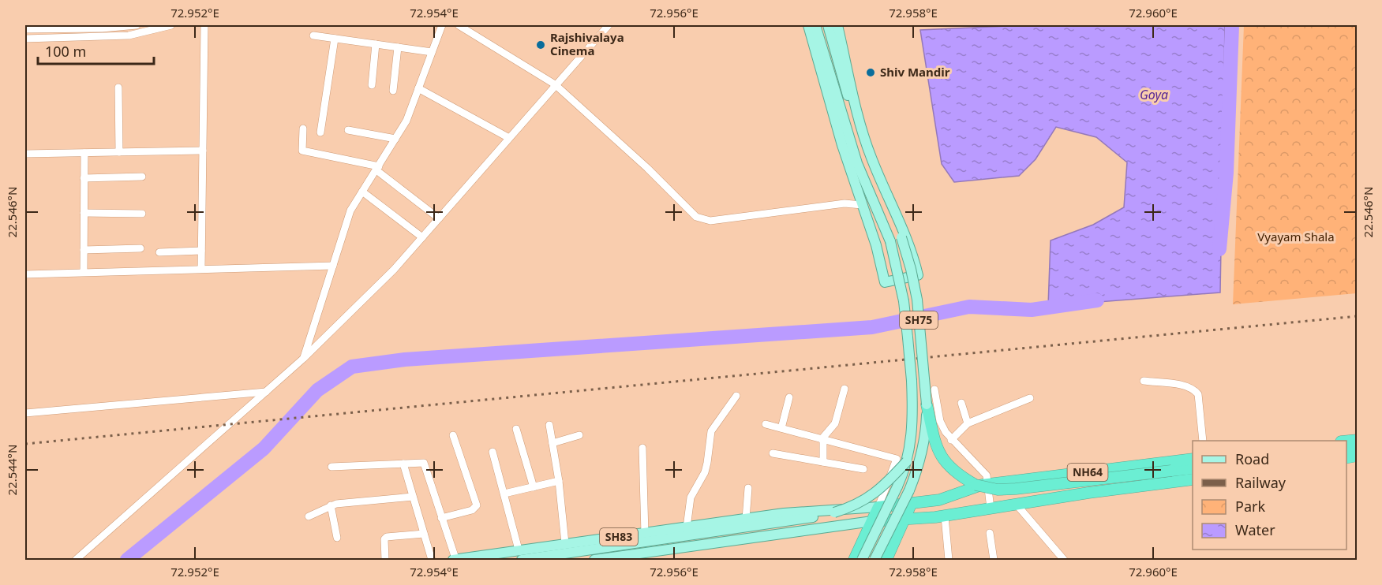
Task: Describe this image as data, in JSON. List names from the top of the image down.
{
  "streets": {
    "highway": ["NH64"],
    "main road": ["SH75", "SH83"]
  },
  "crossings": [
    ["NH64", "SH83"]
  ],
  "water": ["Goya"],
  "parks": ["Vyayam Shala"],
  "places": ["Rajshivalaya Cinema", "Shiv Mandir"],
  "legend": [
    "Road",
    "Railway",
    "Park",
    "Water"
  ],
  "scale_bar": "100 m",
  "coordinates": [
    "72.952°E",
    "72.954°E",
    "72.956°E",
    "72.958°E",
    "72.960°E",
    "22.546°N",
    "22.544°N"
  ]
}
